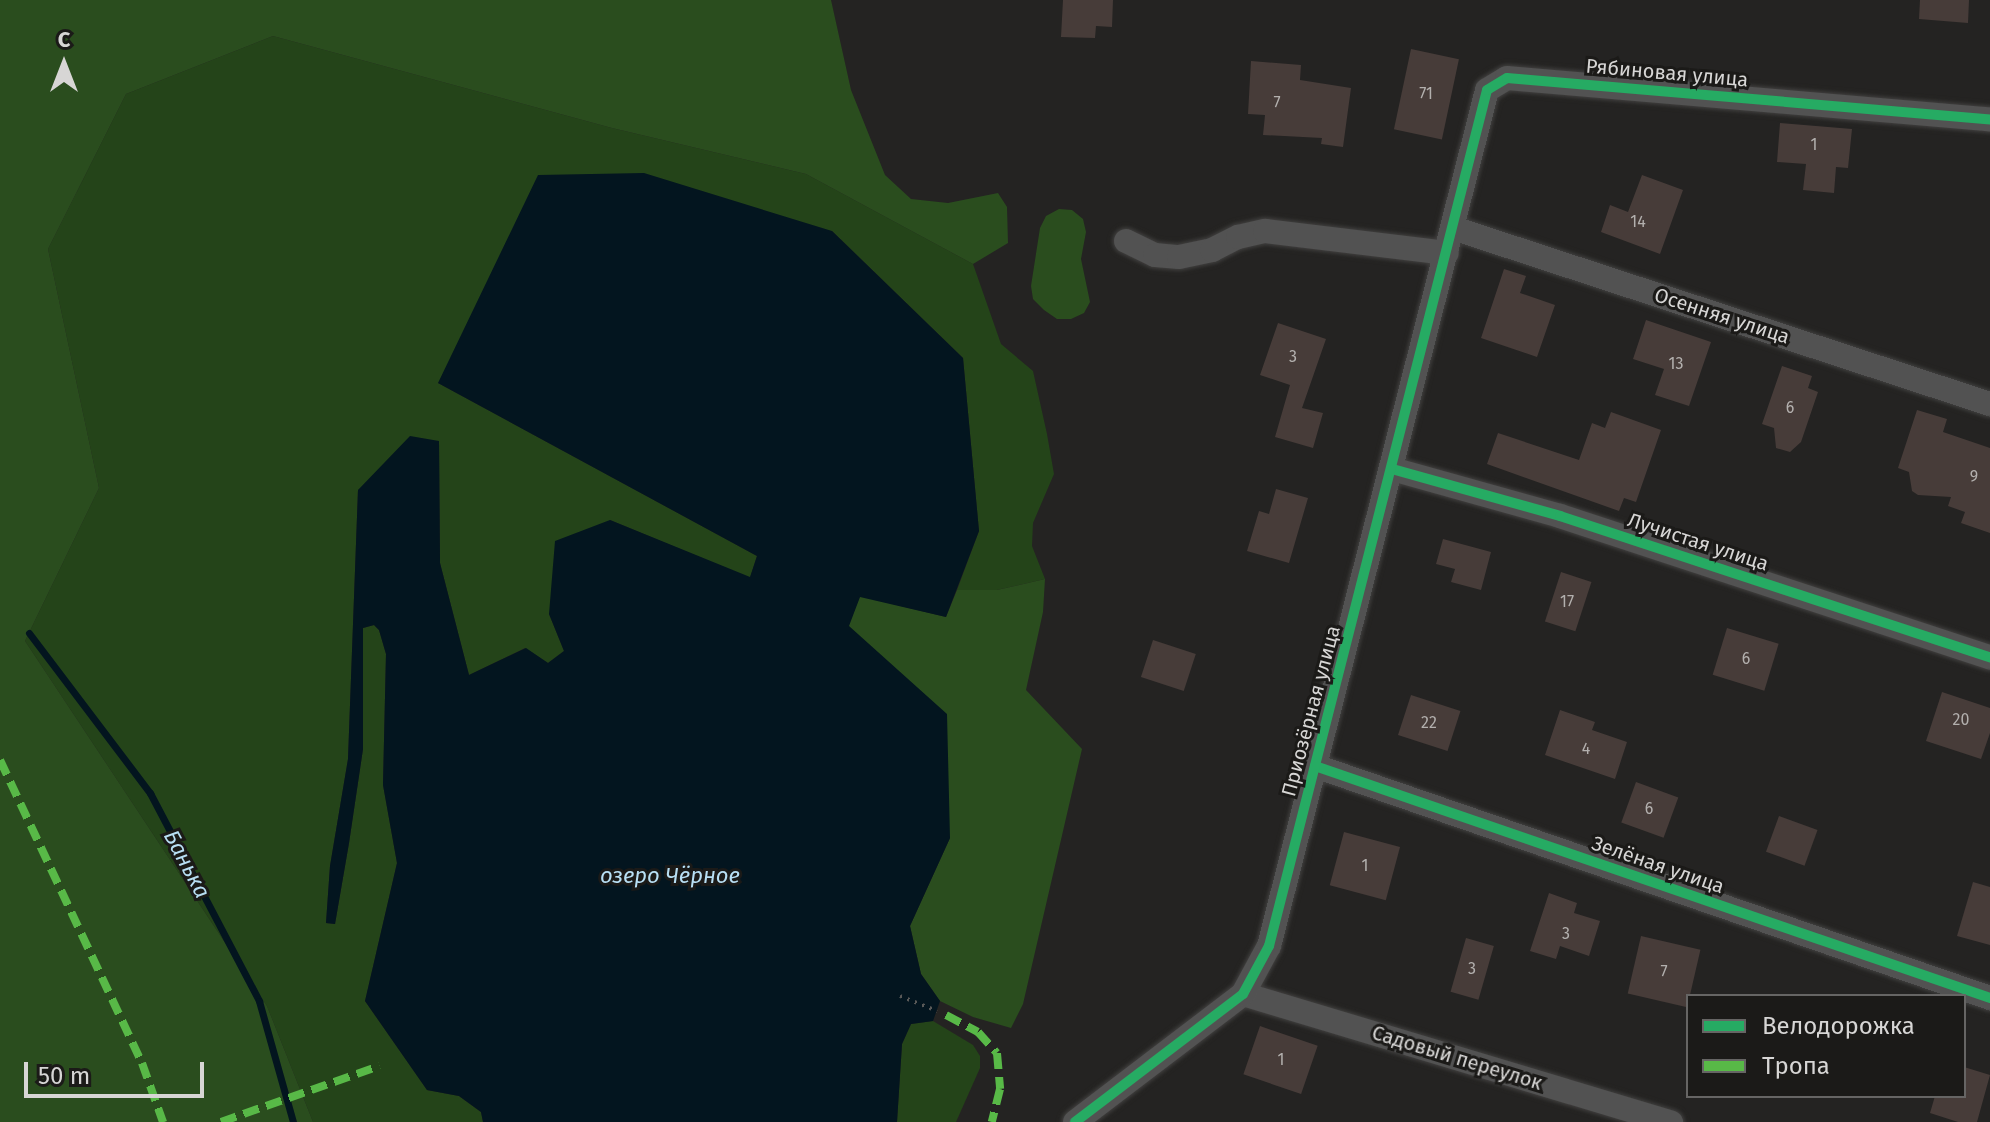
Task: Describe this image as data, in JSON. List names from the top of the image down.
{
  "streets": {
    "street": [
      "Рябиновая улица",
      "Осенняя улица",
      "Лучистая улица",
      "Приозёрная улица",
      "Зелёная улица",
      "Садовый переулок"
    ]
  },
  "crossings": [
    ["Рябиновая улица", "Осенняя улица"],
    ["Рябиновая улица", "Приозёрная улица"],
    ["Осенняя улица", "Приозёрная улица"],
    ["Лучистая улица", "Приозёрная улица"],
    ["Приозёрная улица", "Зелёная улица"],
    ["Приозёрная улица", "Садовый переулок"]
  ],
  "water": ["Банька", "озеро Чёрное"],
  "house_numbers": [
    "71",
    "7",
    "1",
    "14",
    "3",
    "13",
    "6",
    "9",
    "17",
    "6",
    "20",
    "22",
    "4",
    "6",
    "1",
    "3",
    "3",
    "7",
    "1"
  ],
  "legend": ["Велодорожка", "Тропа"],
  "scale_bar": "50 m",
  "north": "top"
}
